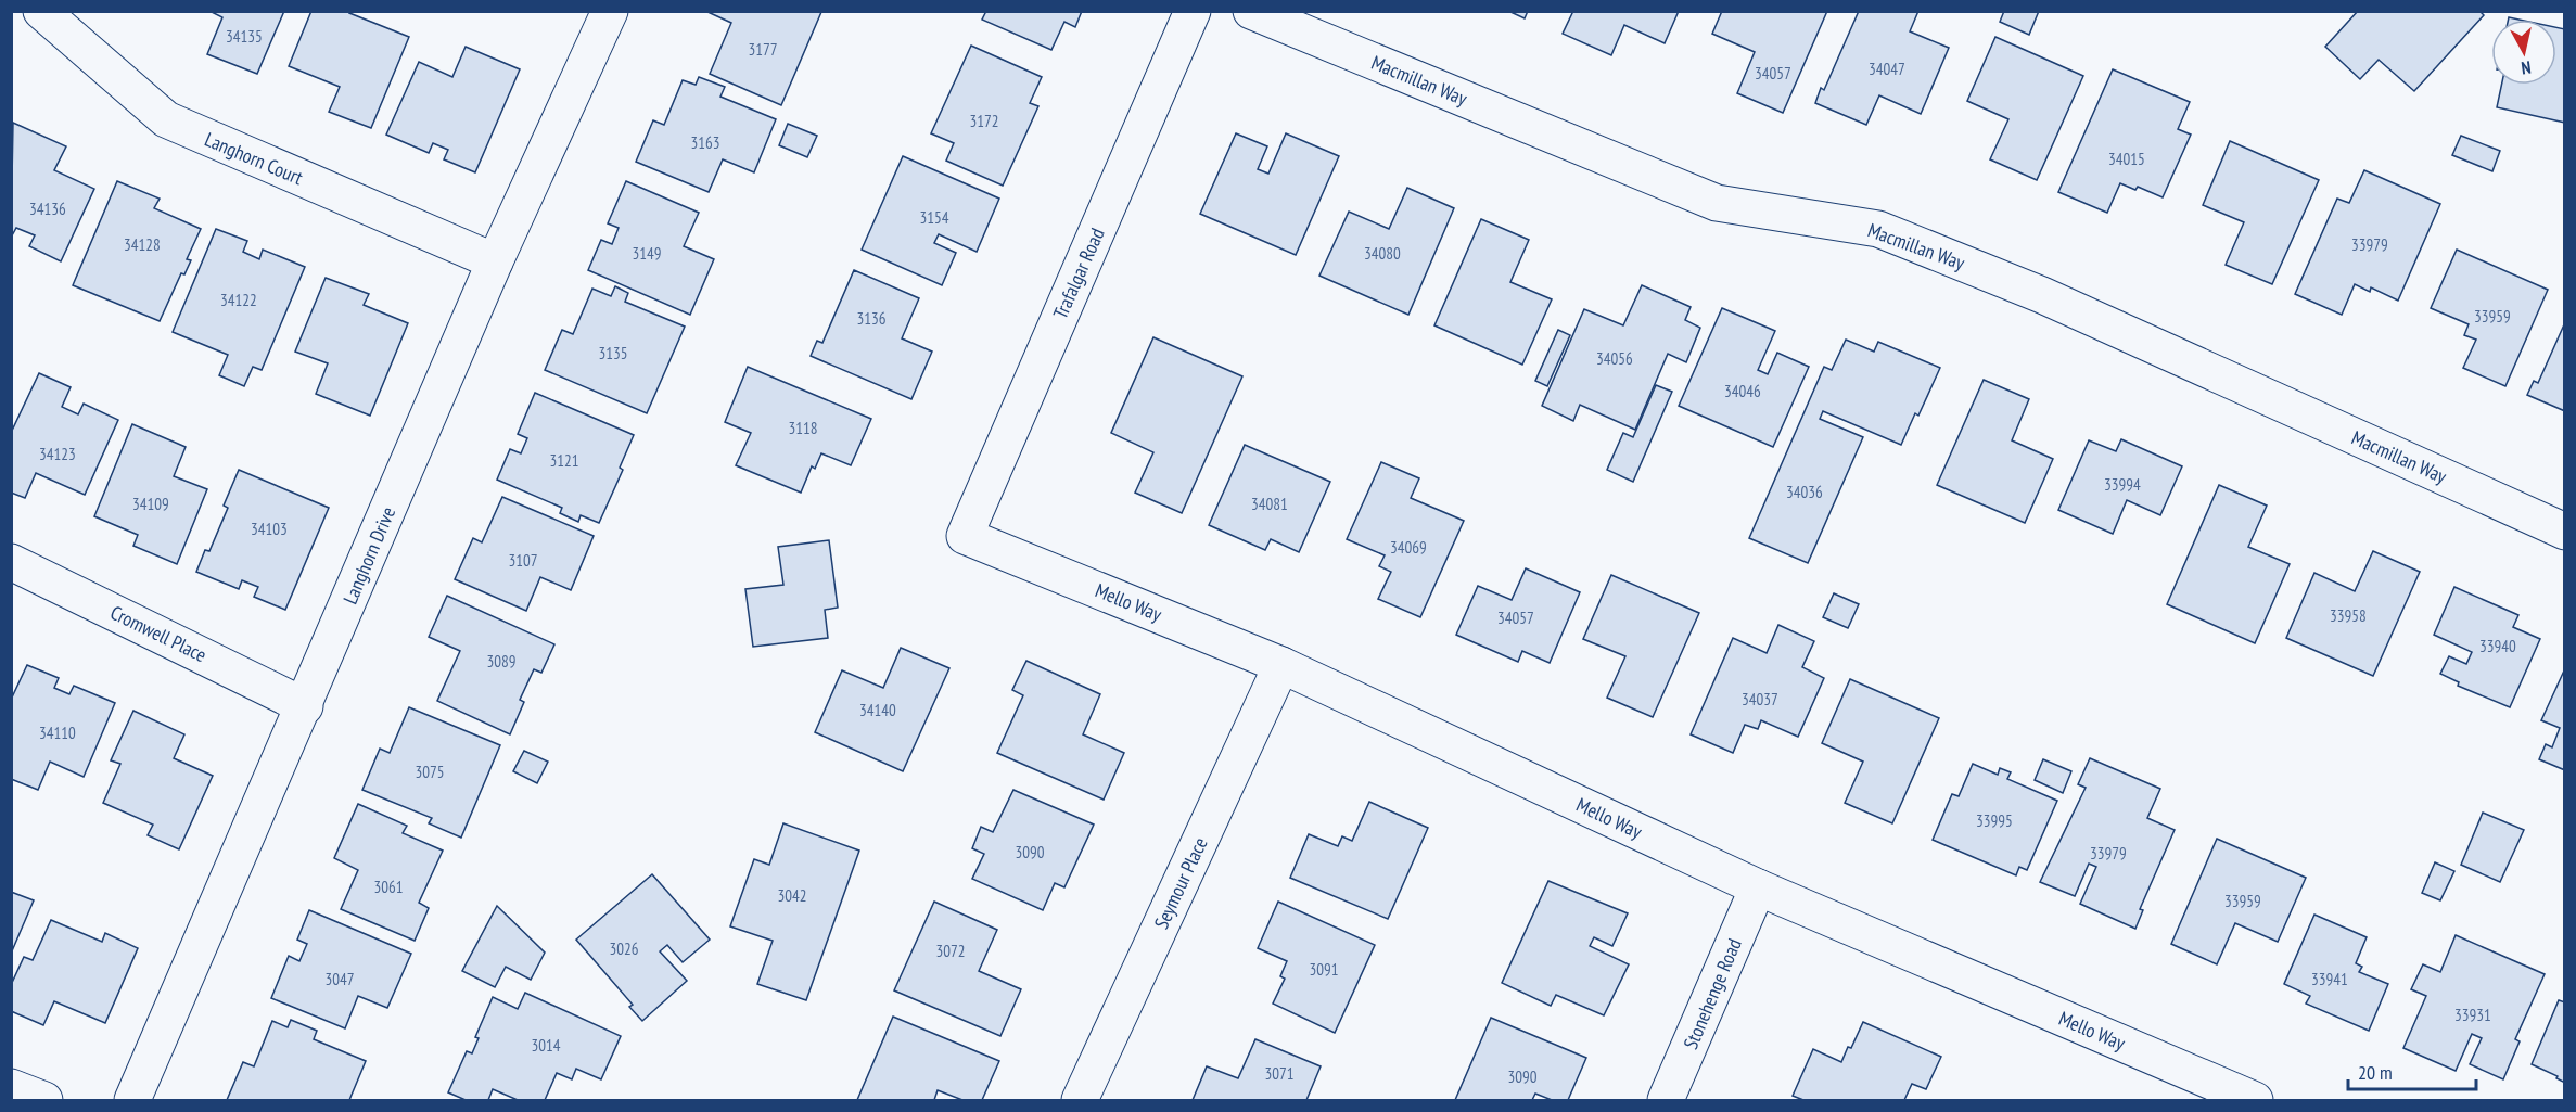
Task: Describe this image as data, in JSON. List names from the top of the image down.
{
  "streets": {
    "street": [
      "Macmillan Way",
      "Langhorn Court",
      "Trafalgar Road",
      "Langhorn Drive",
      "Mello Way",
      "Cromwell Place",
      "Seymour Place",
      "Stonehenge Road"
    ]
  },
  "crossings": [
    ["Langhorn Court", "Langhorn Drive"],
    ["Trafalgar Road", "Mello Way"],
    ["Langhorn Drive", "Cromwell Place"],
    ["Mello Way", "Seymour Place"],
    ["Mello Way", "Stonehenge Road"]
  ],
  "house_numbers": [
    "34135",
    "3177",
    "34047",
    "34057",
    "3172",
    "3163",
    "34015",
    "34136",
    "3154",
    "34128",
    "33979",
    "3149",
    "34080",
    "34122",
    "33959",
    "3136",
    "3135",
    "34056",
    "34046",
    "3118",
    "34123",
    "3121",
    "33994",
    "34036",
    "34109",
    "34081",
    "34103",
    "34069",
    "3107",
    "33958",
    "34057",
    "33940",
    "3089",
    "34037",
    "34140",
    "34110",
    "3075",
    "33995",
    "3090",
    "33979",
    "3061",
    "3042",
    "33959",
    "3026",
    "3072",
    "3091",
    "3047",
    "33941",
    "33931",
    "3014",
    "3071",
    "3090"
  ],
  "scale_bar": "20 m",
  "north": "bottom"
}
